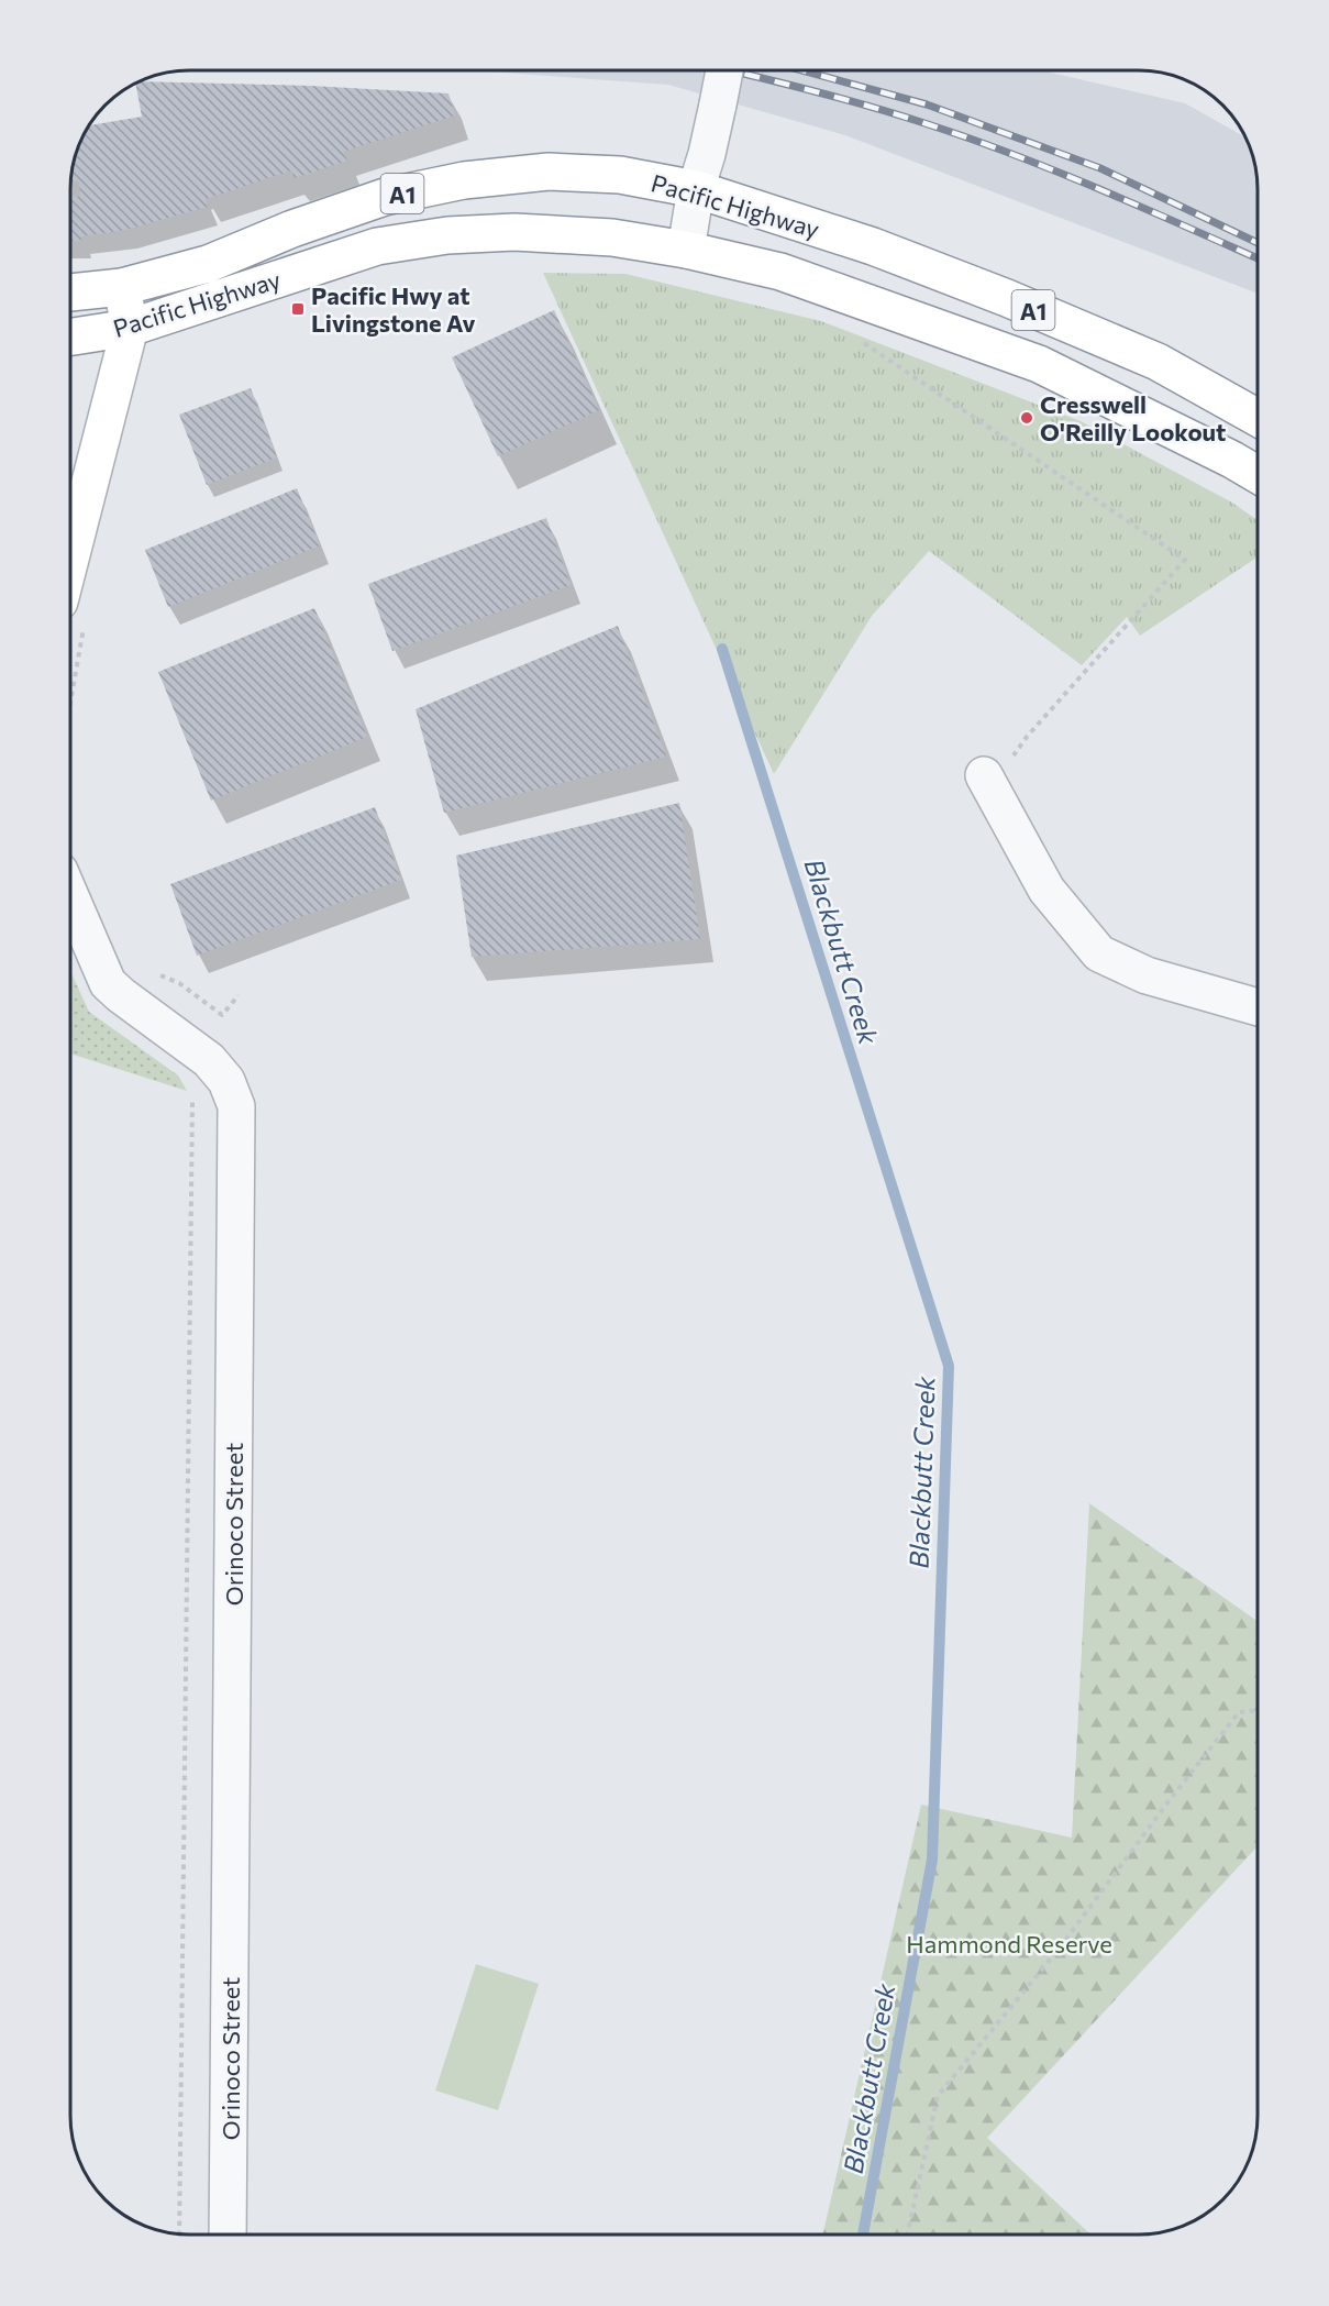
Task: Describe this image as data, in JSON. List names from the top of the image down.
{
  "streets": {
    "main road": ["A1", "Pacific Highway"],
    "street": ["Orinoco Street"]
  },
  "water": ["Blackbutt Creek"],
  "parks": ["Hammond Reserve"],
  "places": {
    "transit": ["Pacific Hwy at Livingstone Av"],
    "other": ["Cresswell O'Reilly Lookout"]
  }
}
